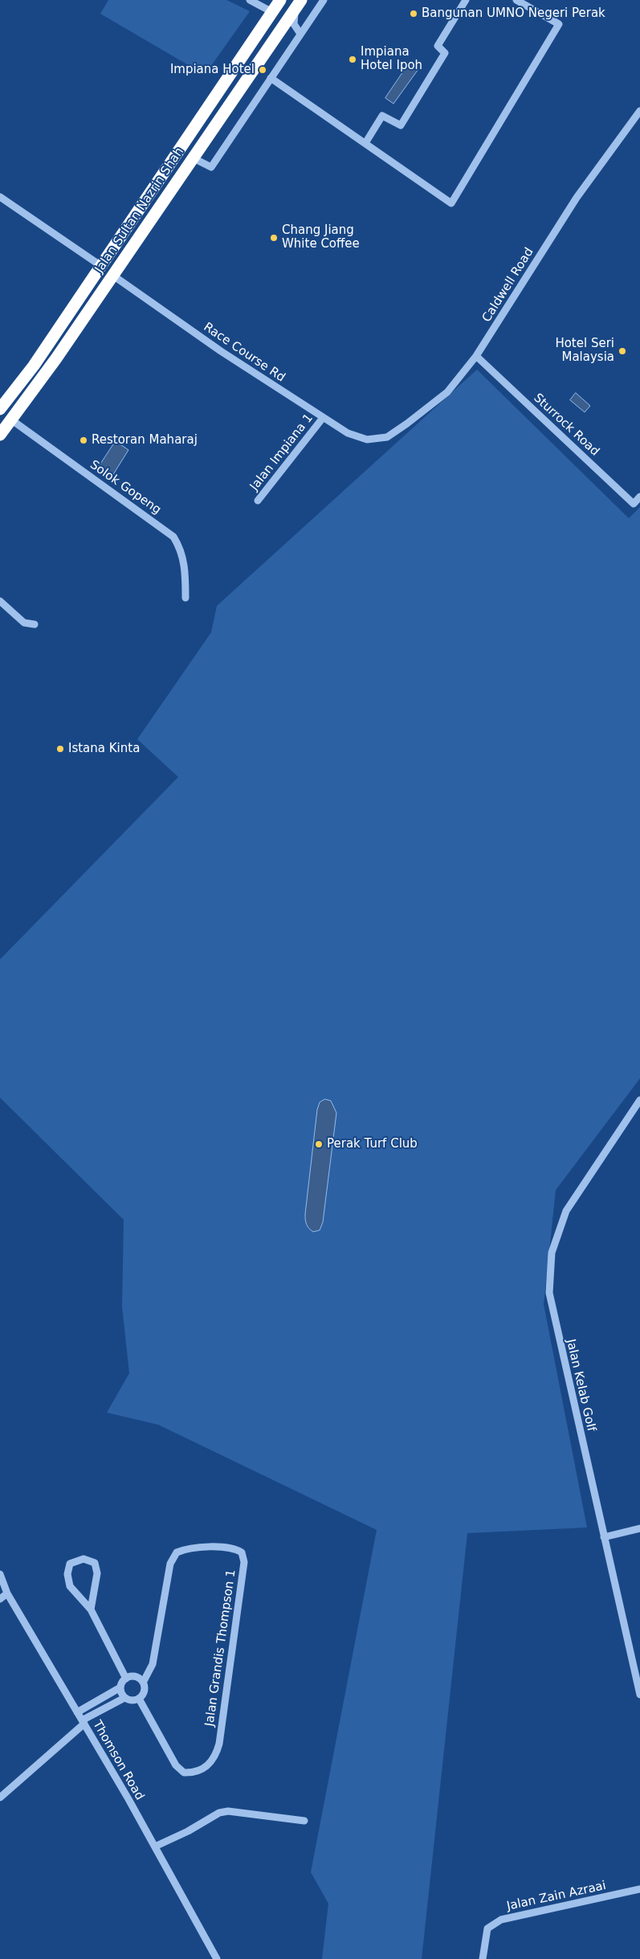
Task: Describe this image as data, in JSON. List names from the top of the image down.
{
  "streets": {
    "highway": ["Jalan Sultan Nazrin Shah"],
    "street": [
      "Caldwell Road",
      "Race Course Rd",
      "Sturrock Road",
      "Jalan Impiana 1",
      "Solok Gopeng",
      "Jalan Kelab Golf",
      "Jalan Grandis Thompson 1",
      "Thomson Road",
      "Jalan Zain Azraai"
    ]
  },
  "crossings": [
    ["Jalan Sultan Nazrin Shah", "Race Course Rd"],
    ["Jalan Sultan Nazrin Shah", "Solok Gopeng"],
    ["Caldwell Road", "Race Course Rd"],
    ["Caldwell Road", "Sturrock Road"],
    ["Race Course Rd", "Jalan Impiana 1"]
  ],
  "places": [
    "Bangunan UMNO Negeri Perak",
    "Impiana Hotel Ipoh",
    "Impiana Hotel",
    "Chang Jiang White Coffee",
    "Hotel Seri Malaysia",
    "Restoran Maharaj",
    "Istana Kinta",
    "Perak Turf Club"
  ]
}
